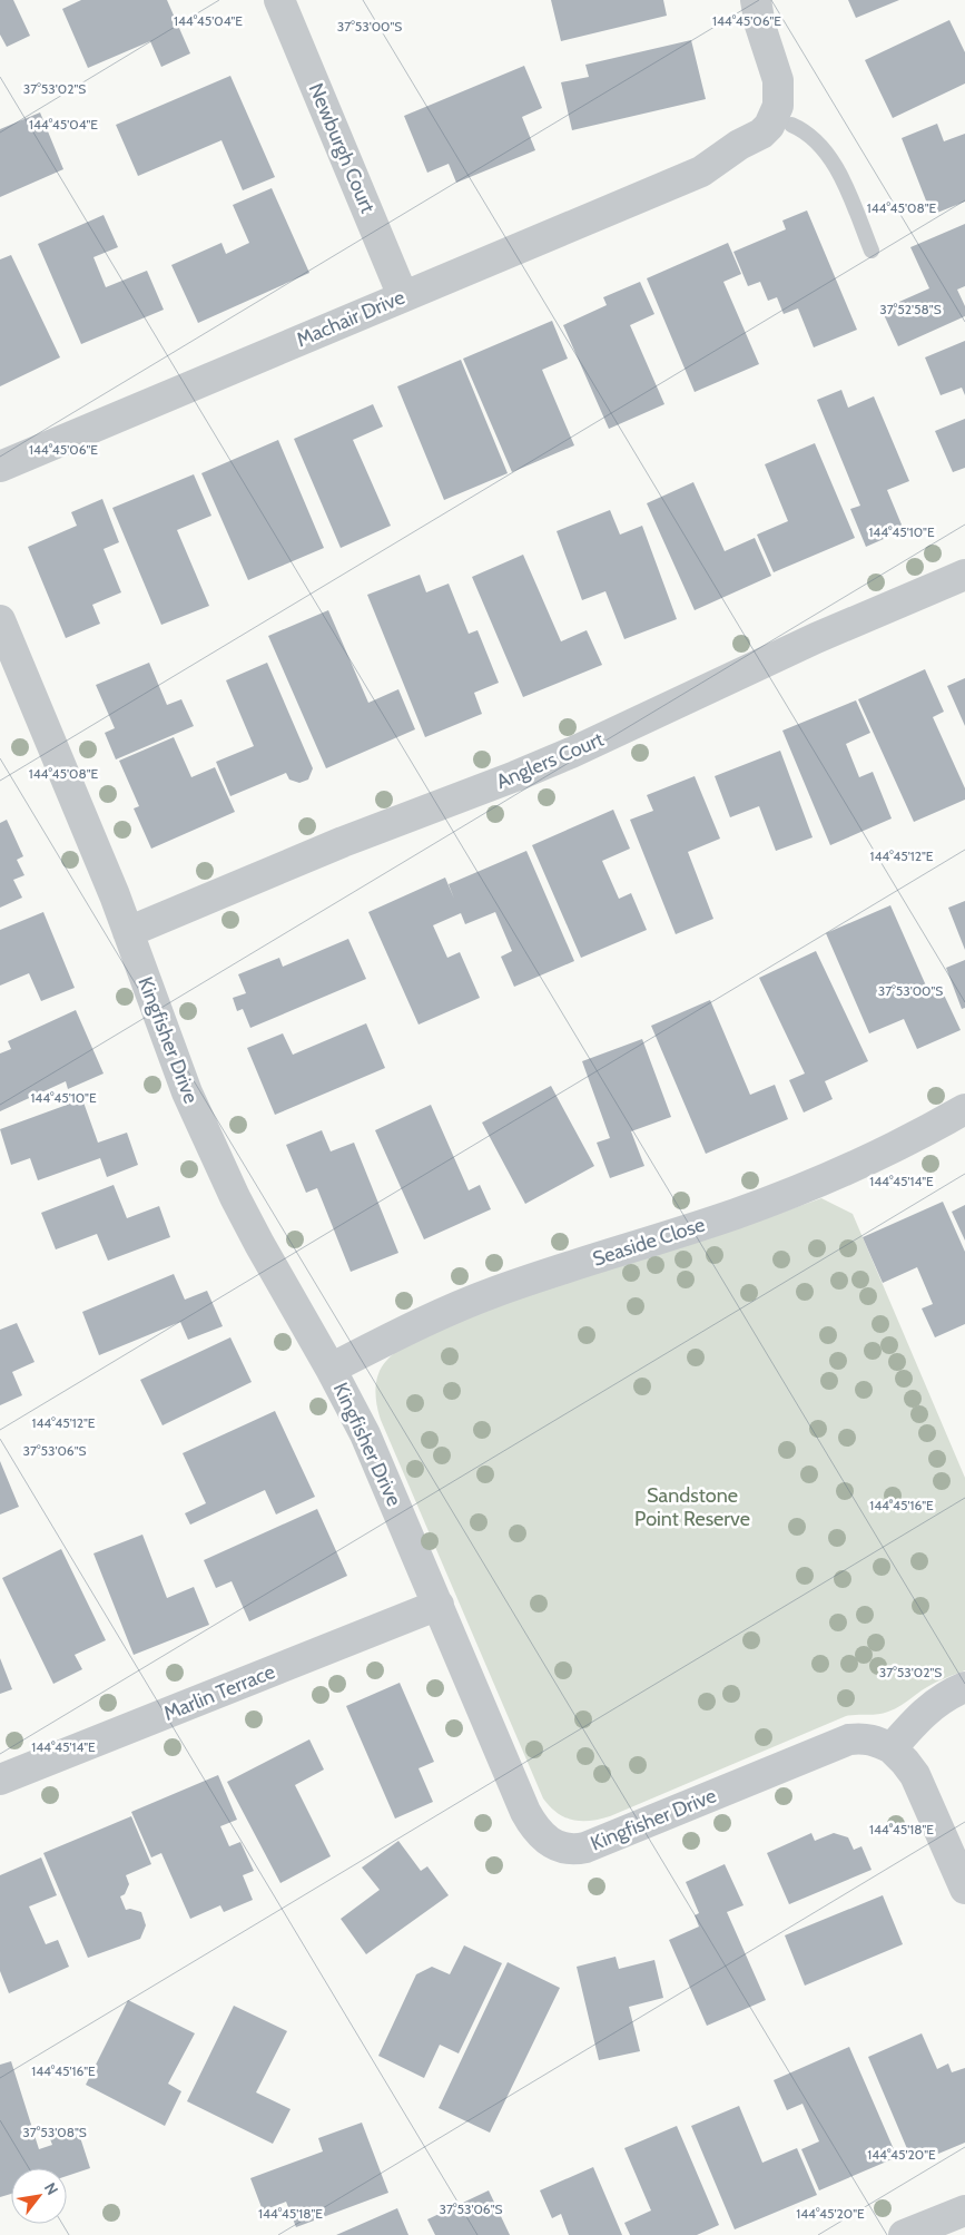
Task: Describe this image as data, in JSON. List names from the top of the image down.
{
  "streets": {
    "street": [
      "Newburgh Court",
      "Machair Drive",
      "Anglers Court",
      "Kingfisher Drive",
      "Seaside Close",
      "Marlin Terrace"
    ]
  },
  "crossings": [
    ["Newburgh Court", "Machair Drive"],
    ["Anglers Court", "Kingfisher Drive"],
    ["Kingfisher Drive", "Seaside Close"],
    ["Kingfisher Drive", "Marlin Terrace"]
  ],
  "parks": ["Sandstone Point Reserve"],
  "north": "top right",
  "coordinates": [
    "144°45'06\"E",
    "144°45'04\"E",
    "37°53'00\"S",
    "37°53'02\"S",
    "144°45'08\"E",
    "37°52'58\"S",
    "144°45'10\"E",
    "144°45'12\"E",
    "144°45'14\"E",
    "37°53'06\"S",
    "144°45'16\"E",
    "144°45'18\"E",
    "37°53'08\"S",
    "144°45'20\"E"
  ]
}
